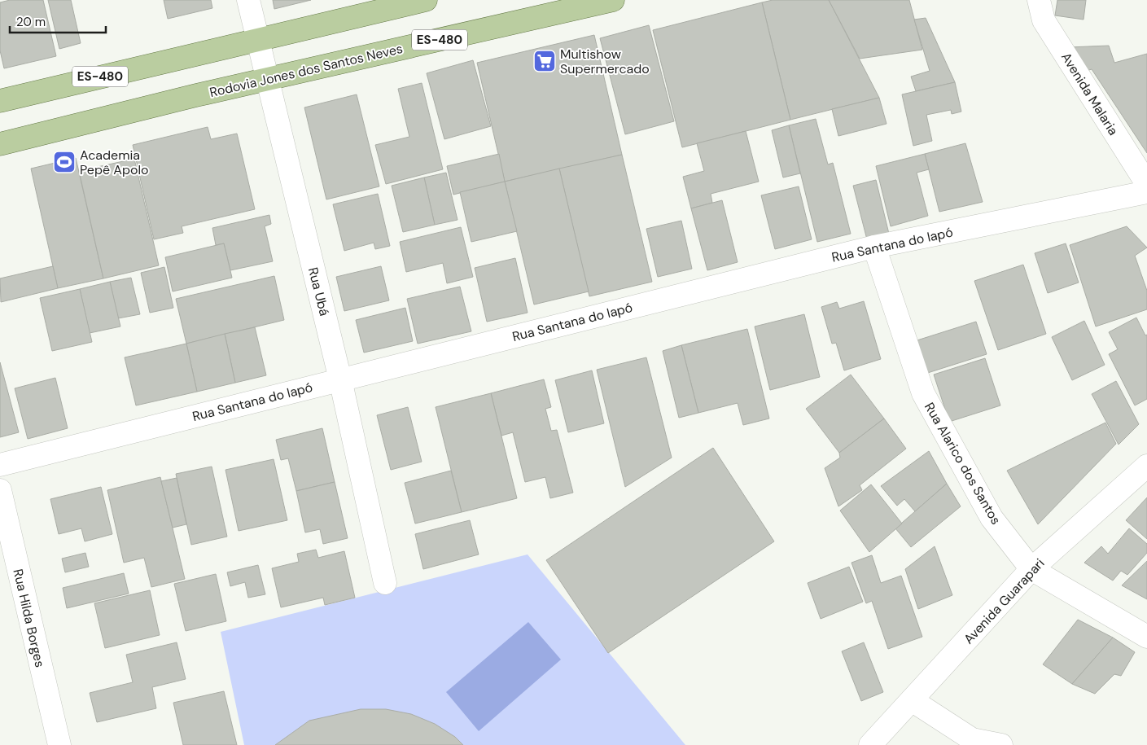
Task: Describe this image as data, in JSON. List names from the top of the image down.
{
  "streets": {
    "main road": ["ES-480", "Rodovia Jones dos Santos Neves"],
    "street": [
      "Avenida Malaria",
      "Rua Santana do Iapó",
      "Rua Ubá",
      "Rua Alarico dos Santos",
      "Avenida Guarapari",
      "Rua Hilda Borges"
    ]
  },
  "crossings": [
    ["ES-480", "Rua Ubá"],
    ["Rodovia Jones dos Santos Neves", "Rua Ubá"],
    ["Rua Santana do Iapó", "Rua Ubá"],
    ["Rua Santana do Iapó", "Rua Alarico dos Santos"],
    ["Rua Alarico dos Santos", "Avenida Guarapari"]
  ],
  "places": {
    "supermarket": ["Multishow Supermercado"],
    "sports": ["Academia Pepê Apolo"]
  },
  "scale_bar": "20 m"
}
